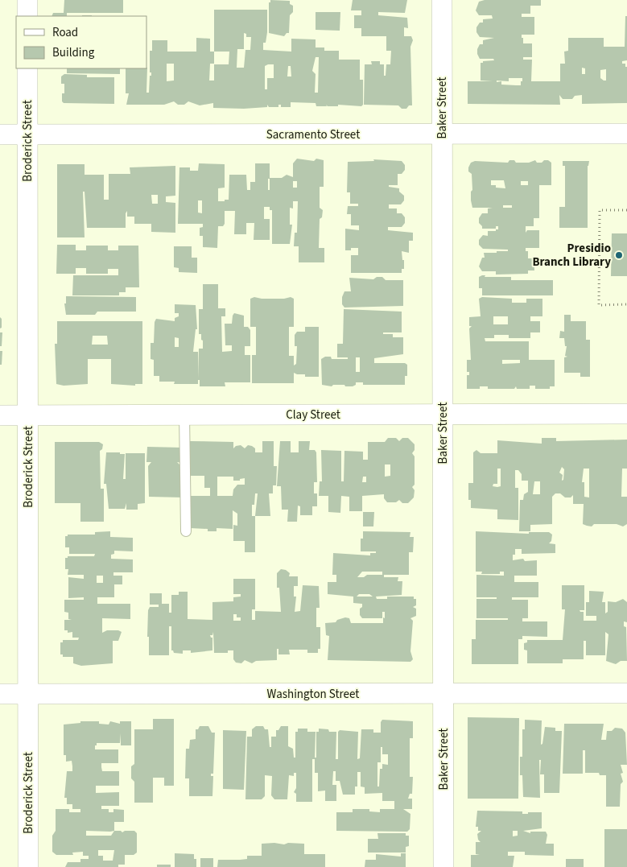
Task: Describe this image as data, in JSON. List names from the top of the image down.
{
  "streets": {
    "street": [
      "Baker Street",
      "Sacramento Street",
      "Broderick Street",
      "Clay Street",
      "Washington Street"
    ]
  },
  "crossings": [
    ["Baker Street", "Sacramento Street"],
    ["Baker Street", "Clay Street"],
    ["Baker Street", "Washington Street"],
    ["Sacramento Street", "Broderick Street"],
    ["Broderick Street", "Clay Street"],
    ["Broderick Street", "Washington Street"]
  ],
  "places": ["Presidio Branch Library"],
  "legend": ["Road", "Building"]
}
